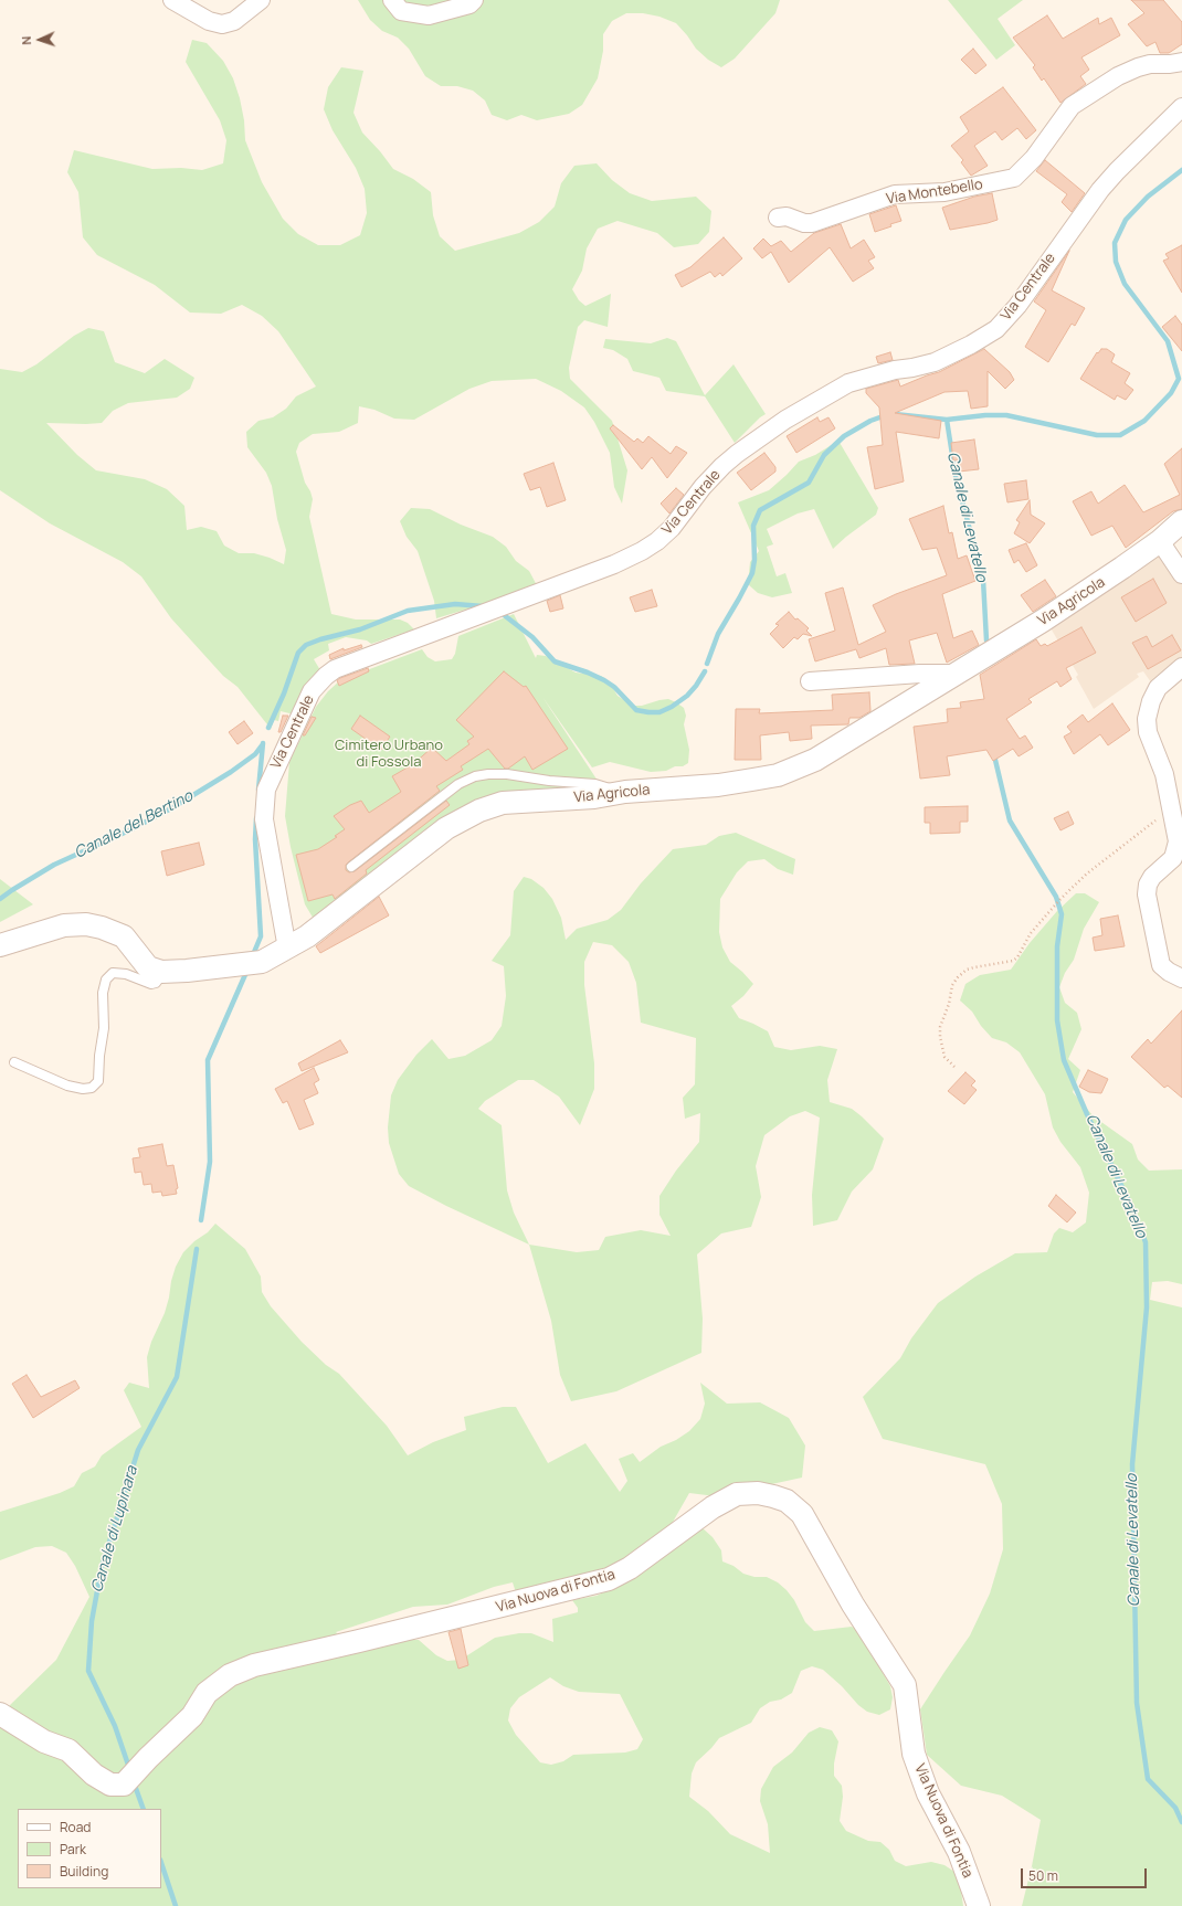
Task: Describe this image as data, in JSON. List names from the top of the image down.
{
  "streets": {
    "street": [
      "Via Montebello",
      "Via Centrale",
      "Via Agricola",
      "Via Nuova di Fontia"
    ]
  },
  "crossings": [
    ["Via Centrale", "Via Agricola"]
  ],
  "water": ["Canale di Levatello", "Canale del Bertino", "Canale di Lupinara"],
  "parks": ["Cimitero Urbano di Fossola"],
  "legend": ["Road", "Park", "Building"],
  "scale_bar": "50 m",
  "north": "left"
}
